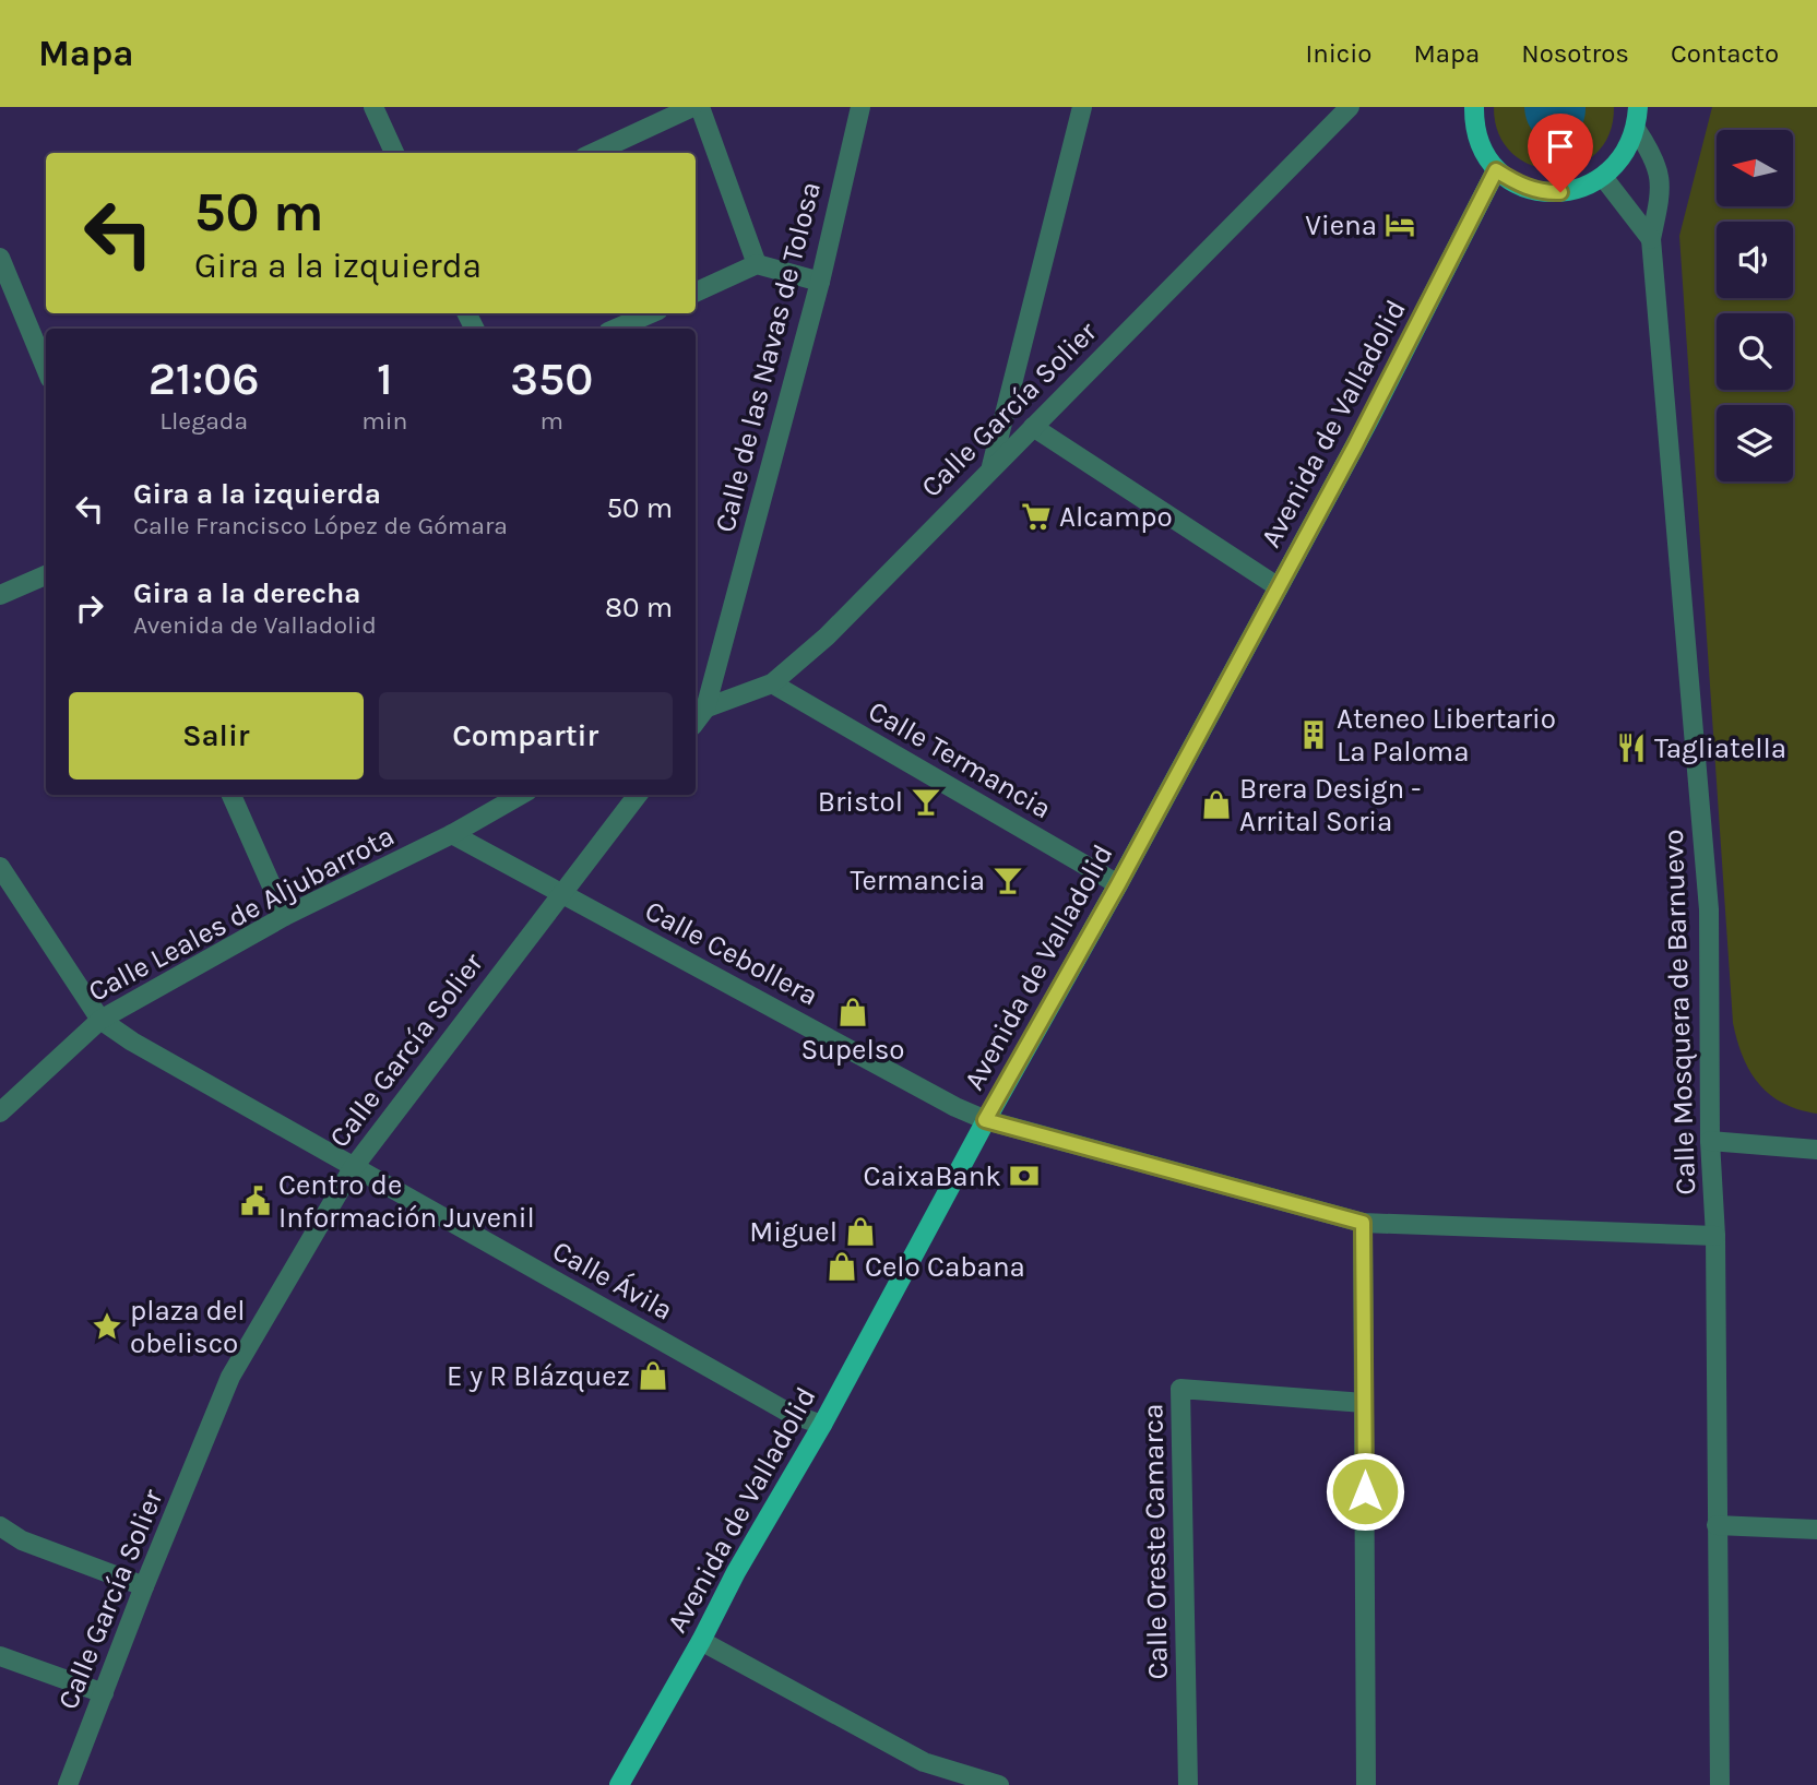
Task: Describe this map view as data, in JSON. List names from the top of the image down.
{
  "streets": {
    "main road": ["Avenida de Valladolid"],
    "street": [
      "Calle de las Navas de Tolosa",
      "Calle García Solier",
      "Calle Termancia",
      "Calle Leales de Aljubarrota",
      "Calle Cebollera",
      "Calle Mosquera de Barnuevo",
      "Calle Ávila",
      "Calle Oreste Camarca"
    ]
  },
  "crossings": [
    ["Calle de las Navas de Tolosa", "Calle García Solier"],
    ["Calle García Solier", "Calle Termancia"],
    ["Calle García Solier", "Calle Cebollera"],
    ["Calle García Solier", "Calle Ávila"],
    ["Avenida de Valladolid", "Calle Termancia"],
    ["Avenida de Valladolid", "Calle Cebollera"],
    ["Avenida de Valladolid", "Calle Ávila"],
    ["Calle Leales de Aljubarrota", "Calle Cebollera"],
    ["Calle Leales de Aljubarrota", "Calle Ávila"],
    ["Calle Cebollera", "Calle Mosquera de Barnuevo"]
  ],
  "places": {
    "hotel": ["Viena"],
    "supermarket": ["Alcampo"],
    "building": ["Ateneo Libertario La Paloma"],
    "restaurant": ["Tagliatella"],
    "bar": ["Bristol", "Termancia"],
    "shop": [
      "Brera Design - Arrital Soria",
      "Supelso",
      "Miguel",
      "Celo Cabana",
      "E y R Blázquez"
    ],
    "bank": ["CaixaBank"],
    "public building": ["Centro de Información Juvenil"],
    "place": ["plaza del obelisco"]
  },
  "north": "left",
  "page": {
    "header": "Mapa",
    "nav": [
      "Inicio",
      "Mapa",
      "Nosotros",
      "Contacto"
    ],
    "turn": ["50 m", "Gira a la izquierda"],
    "eta": [
      "21:06",
      "Llegada",
      "1",
      "min",
      "350",
      "m"
    ],
    "list": [
      {
        "name": "Gira a la izquierda",
        "note": "Calle Francisco López de Gómara",
        "value": "50 m"
      },
      {
        "name": "Gira a la derecha",
        "note": "Avenida de Valladolid",
        "value": "80 m"
      }
    ],
    "buttons": ["Salir", "Compartir"]
  }
}
